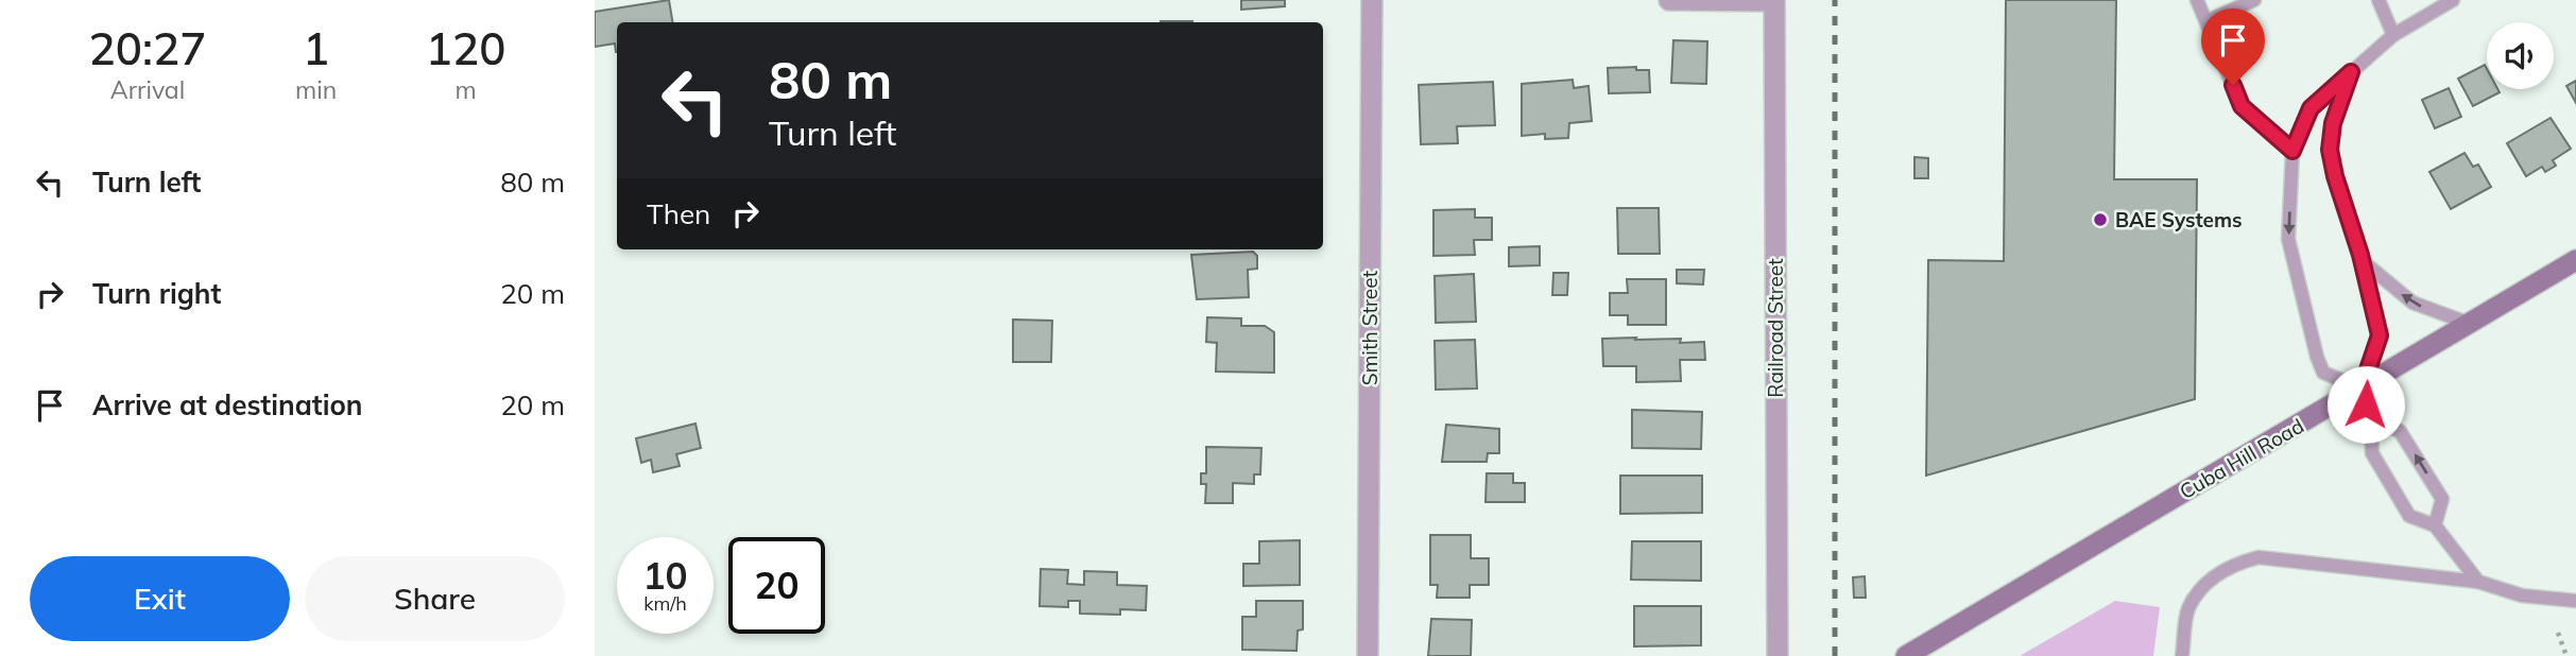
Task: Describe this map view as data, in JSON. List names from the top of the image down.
{
  "streets": {
    "main road": ["Cuba Hill Road"],
    "street": ["Smith Street", "Railroad Street"]
  },
  "places": ["BAE Systems"],
  "page": {
    "eta": [
      "20:27",
      "Arrival",
      "1",
      "min",
      "120",
      "m"
    ],
    "turn": ["80 m", "Turn left"],
    "list": [
      {
        "name": "Turn left",
        "value": "80 m"
      },
      {
        "name": "Turn right",
        "value": "20 m"
      },
      {
        "name": "Arrive at destination",
        "value": "20 m"
      }
    ],
    "then": "Then",
    "speed": "10 km/h",
    "limit": "20",
    "buttons": ["Exit", "Share"]
  }
}
